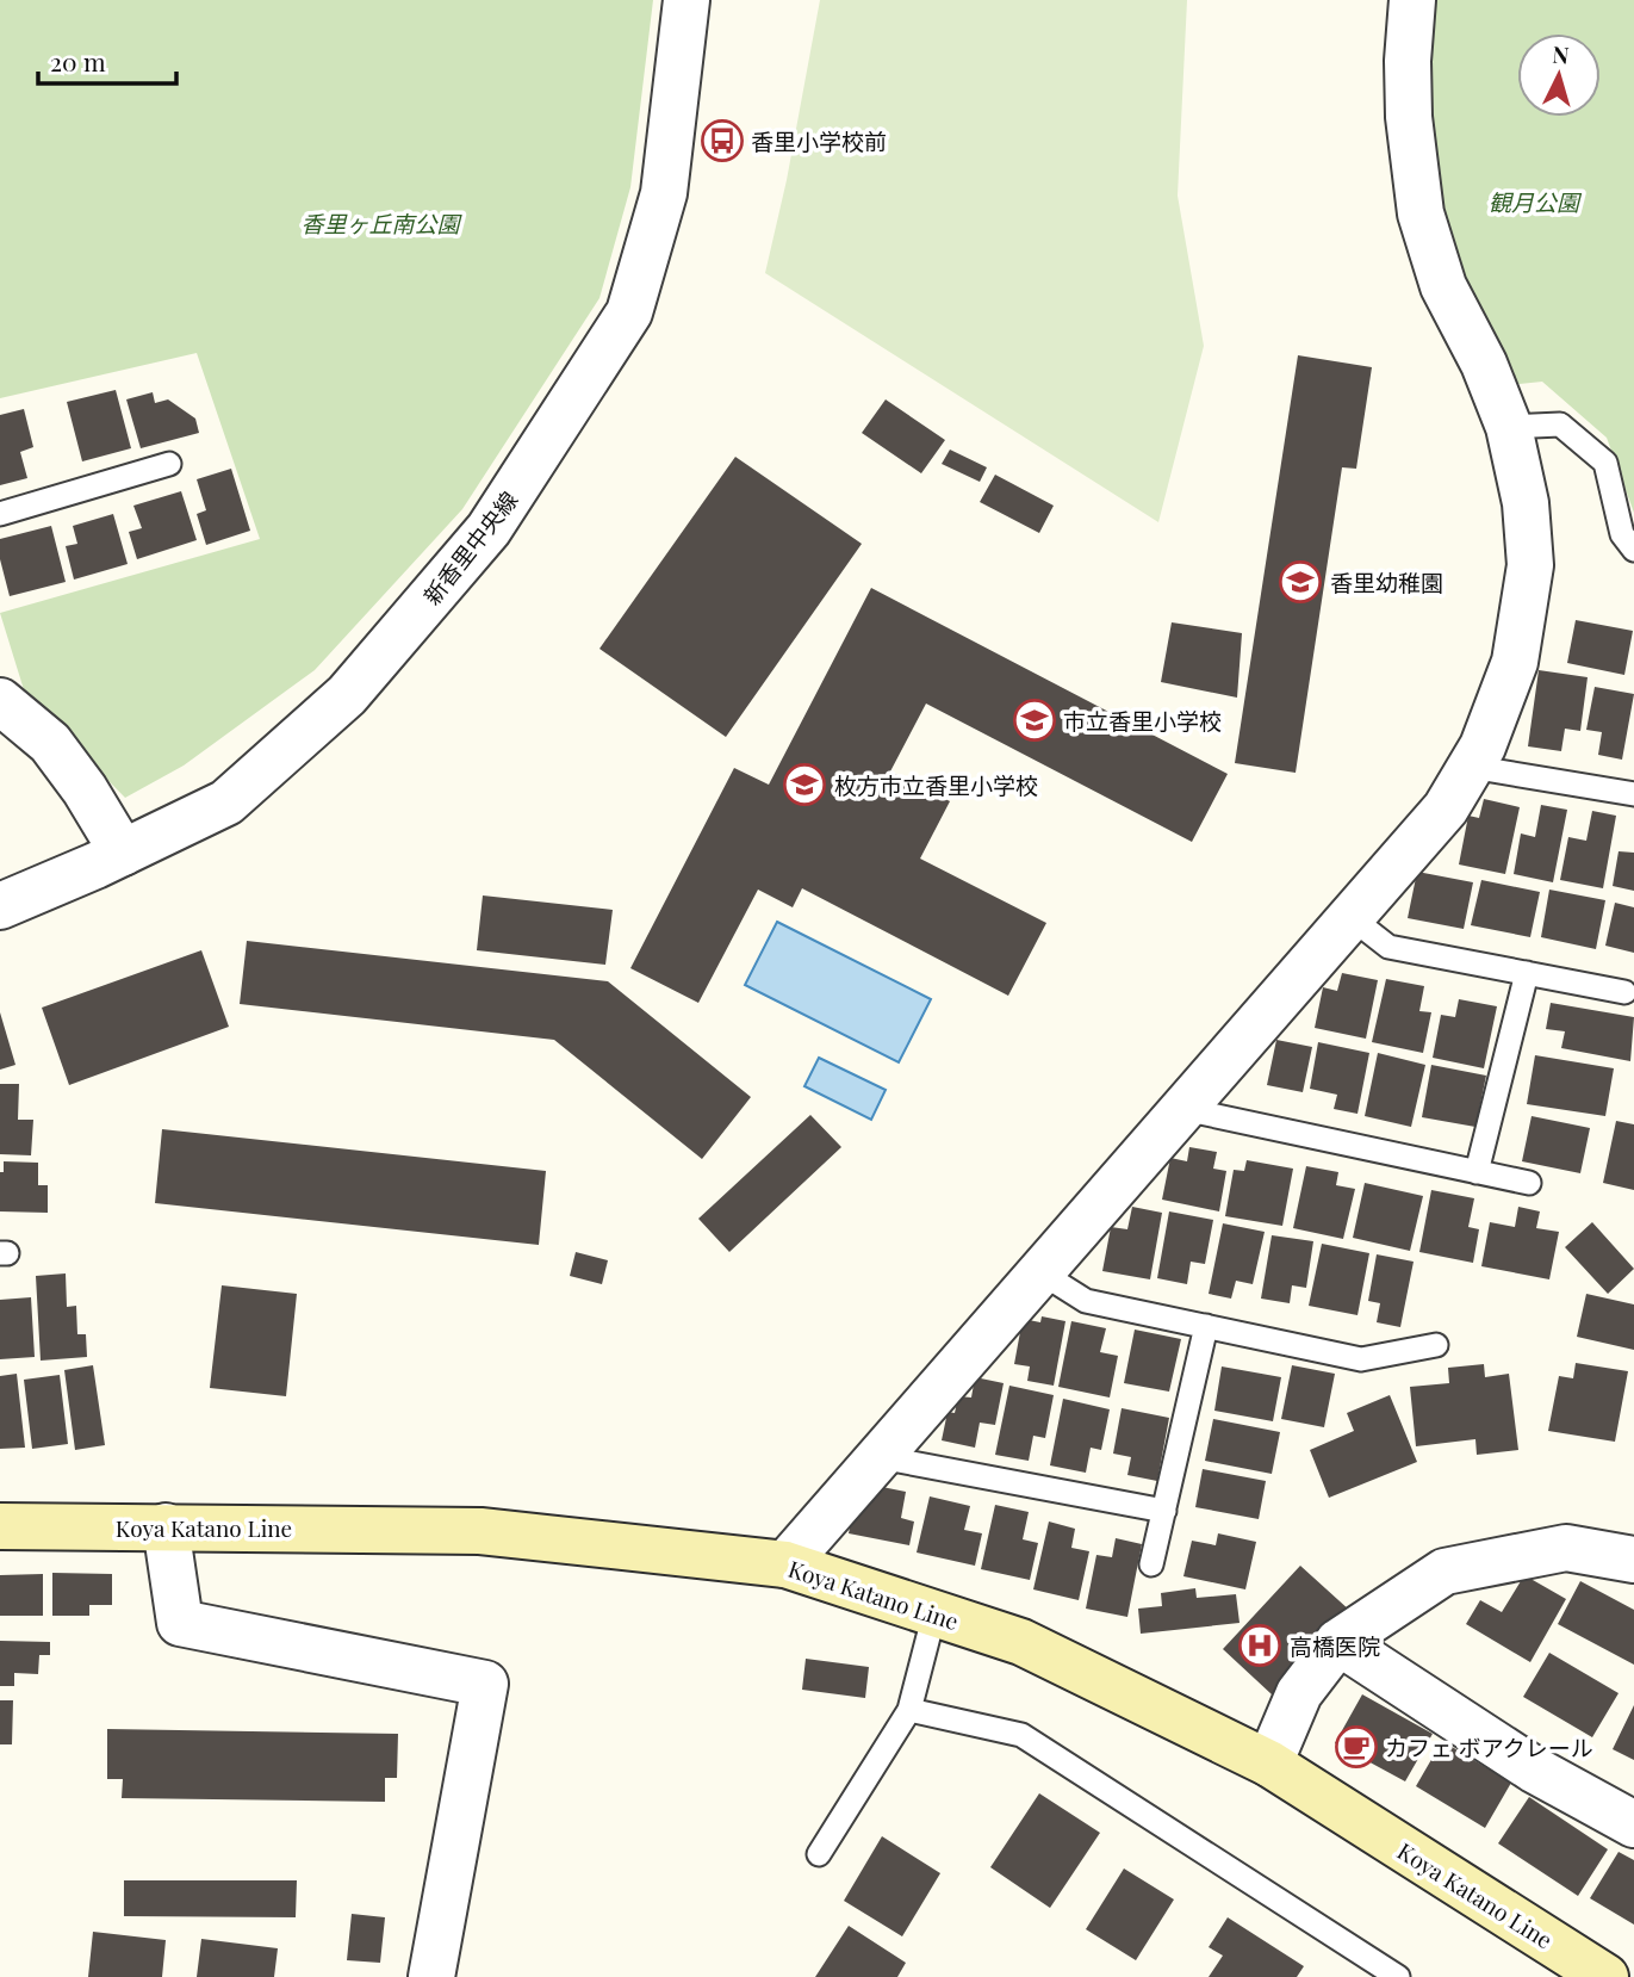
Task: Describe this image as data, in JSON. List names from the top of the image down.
{
  "streets": {
    "main road": ["Koya Katano Line"],
    "street": ["新香里中央線"]
  },
  "parks": ["観月公園", "香里ヶ丘南公園"],
  "places": {
    "bus stop": ["香里小学校前"],
    "school or university": ["香里幼稚園", "市立香里小学校", "枚方市立香里小学校"],
    "hospital": ["高橋医院"],
    "cafe": ["カフェ ボアクレール"]
  },
  "scale_bar": "20 m",
  "north": "top"
}
